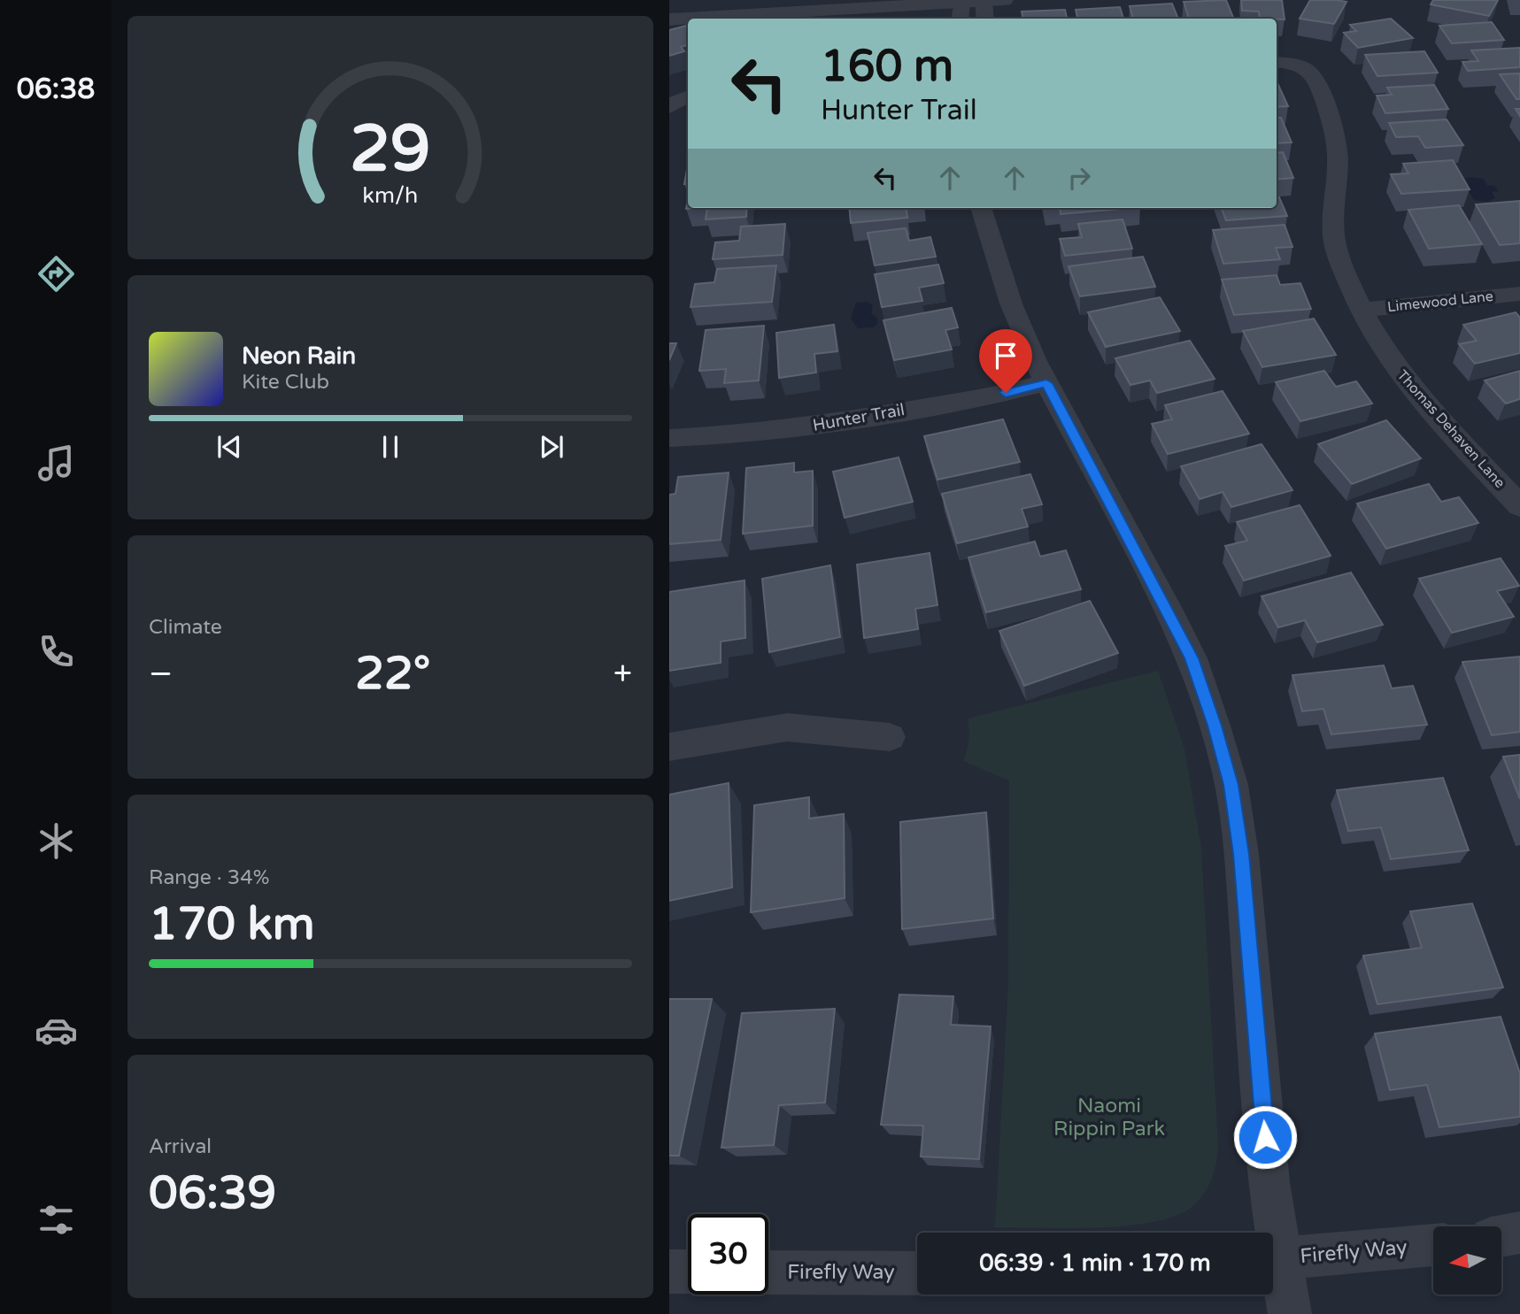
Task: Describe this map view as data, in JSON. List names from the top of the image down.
{
  "streets": {
    "street": [
      "Limewood Lane",
      "Hunter Trail",
      "Thomas Dehaven Lane",
      "Firefly Way"
    ]
  },
  "crossings": [
    ["Limewood Lane", "Thomas Dehaven Lane"]
  ],
  "parks": ["Naomi Rippin Park"],
  "north": "left",
  "page": {
    "tabs": "06:38",
    "turn": ["160 m", "Hunter Trail"],
    "song": ["Neon Rain", "Kite Club"],
    "tile": [
      "Climate",
      ["Range · 34%", "170 km"],
      ["Arrival", "06:39"]
    ],
    "heat": ["−", "22°", "+"],
    "limit": "30",
    "trip": "06:39 · 1 min · 170 m",
    "gauge": ["29", "km/h"]
  }
}
